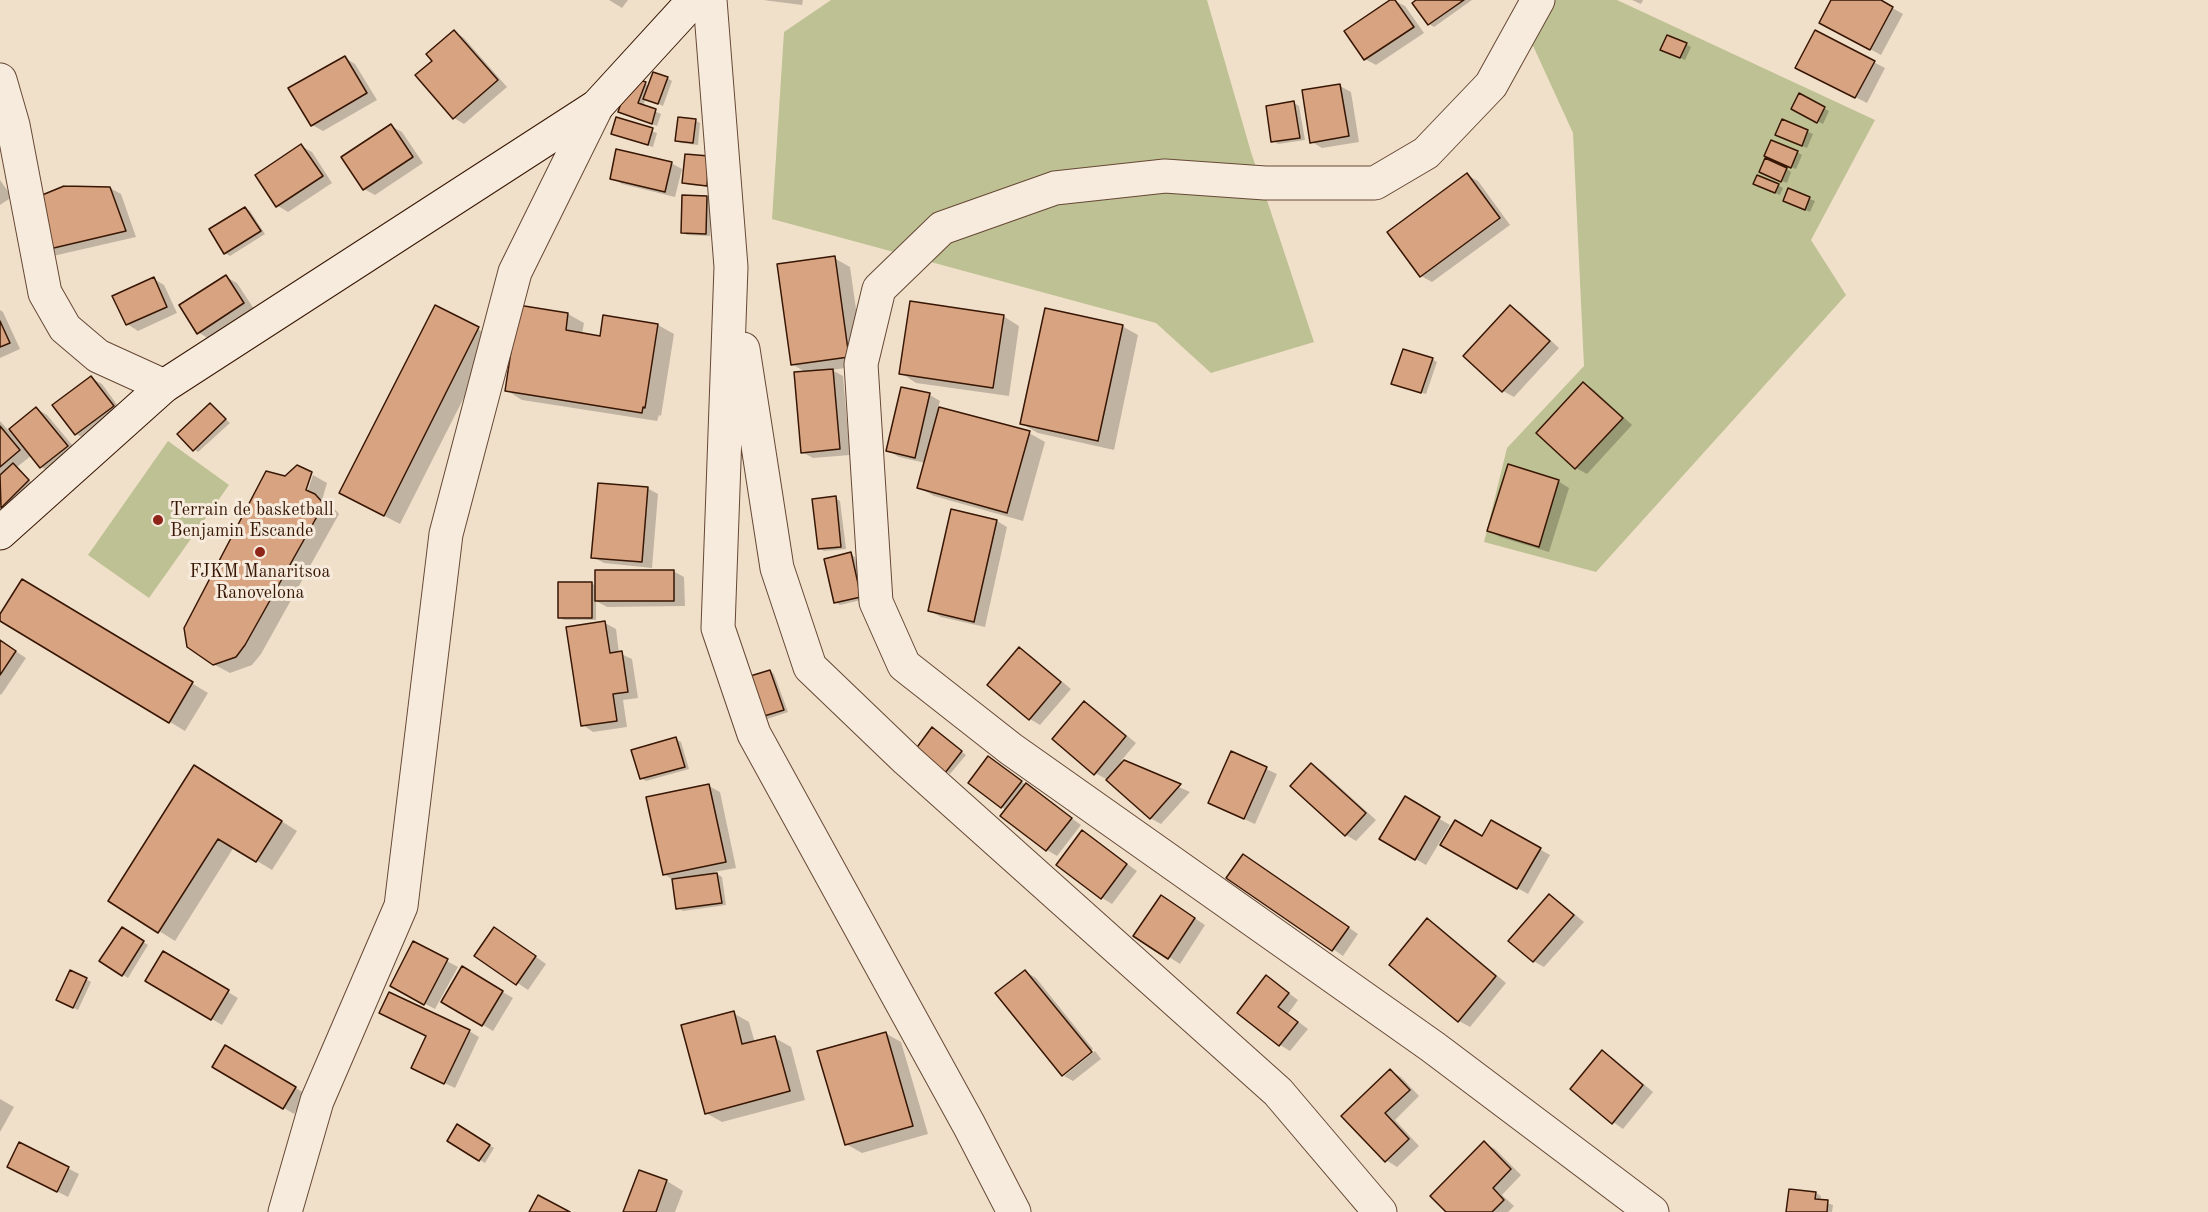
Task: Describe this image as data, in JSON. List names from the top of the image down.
{
  "places": ["Terrain de basketball Benjamin Escande", "FJKM Manaritsoa Ranovelona"]
}
